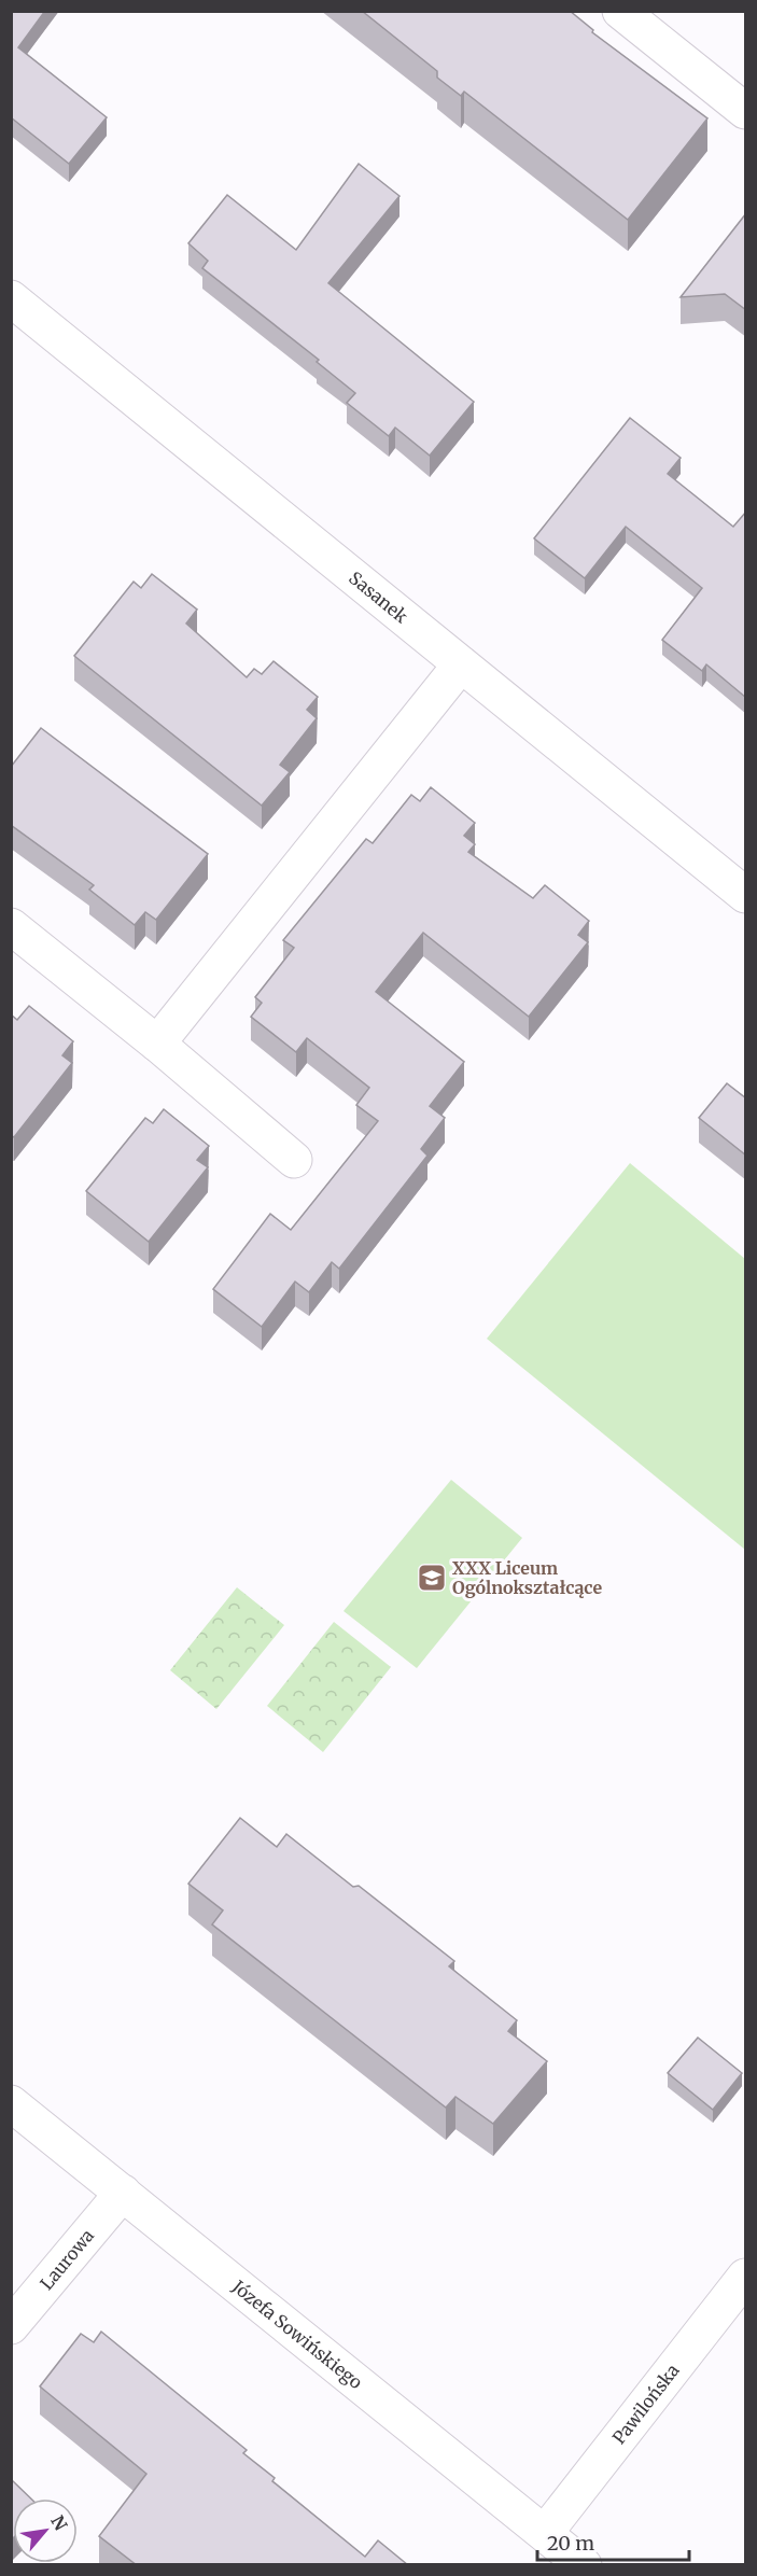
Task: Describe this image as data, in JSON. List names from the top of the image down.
{
  "streets": {
    "street": [
      "Sasanek",
      "Laurowa",
      "Józefa Sowińskiego",
      "Pawilońska"
    ]
  },
  "crossings": [
    ["Laurowa", "Józefa Sowińskiego"],
    ["Józefa Sowińskiego", "Pawilońska"]
  ],
  "places": {
    "school or university": ["XXX Liceum Ogólnokształcące"]
  },
  "scale_bar": "20 m",
  "north": "top right"
}
